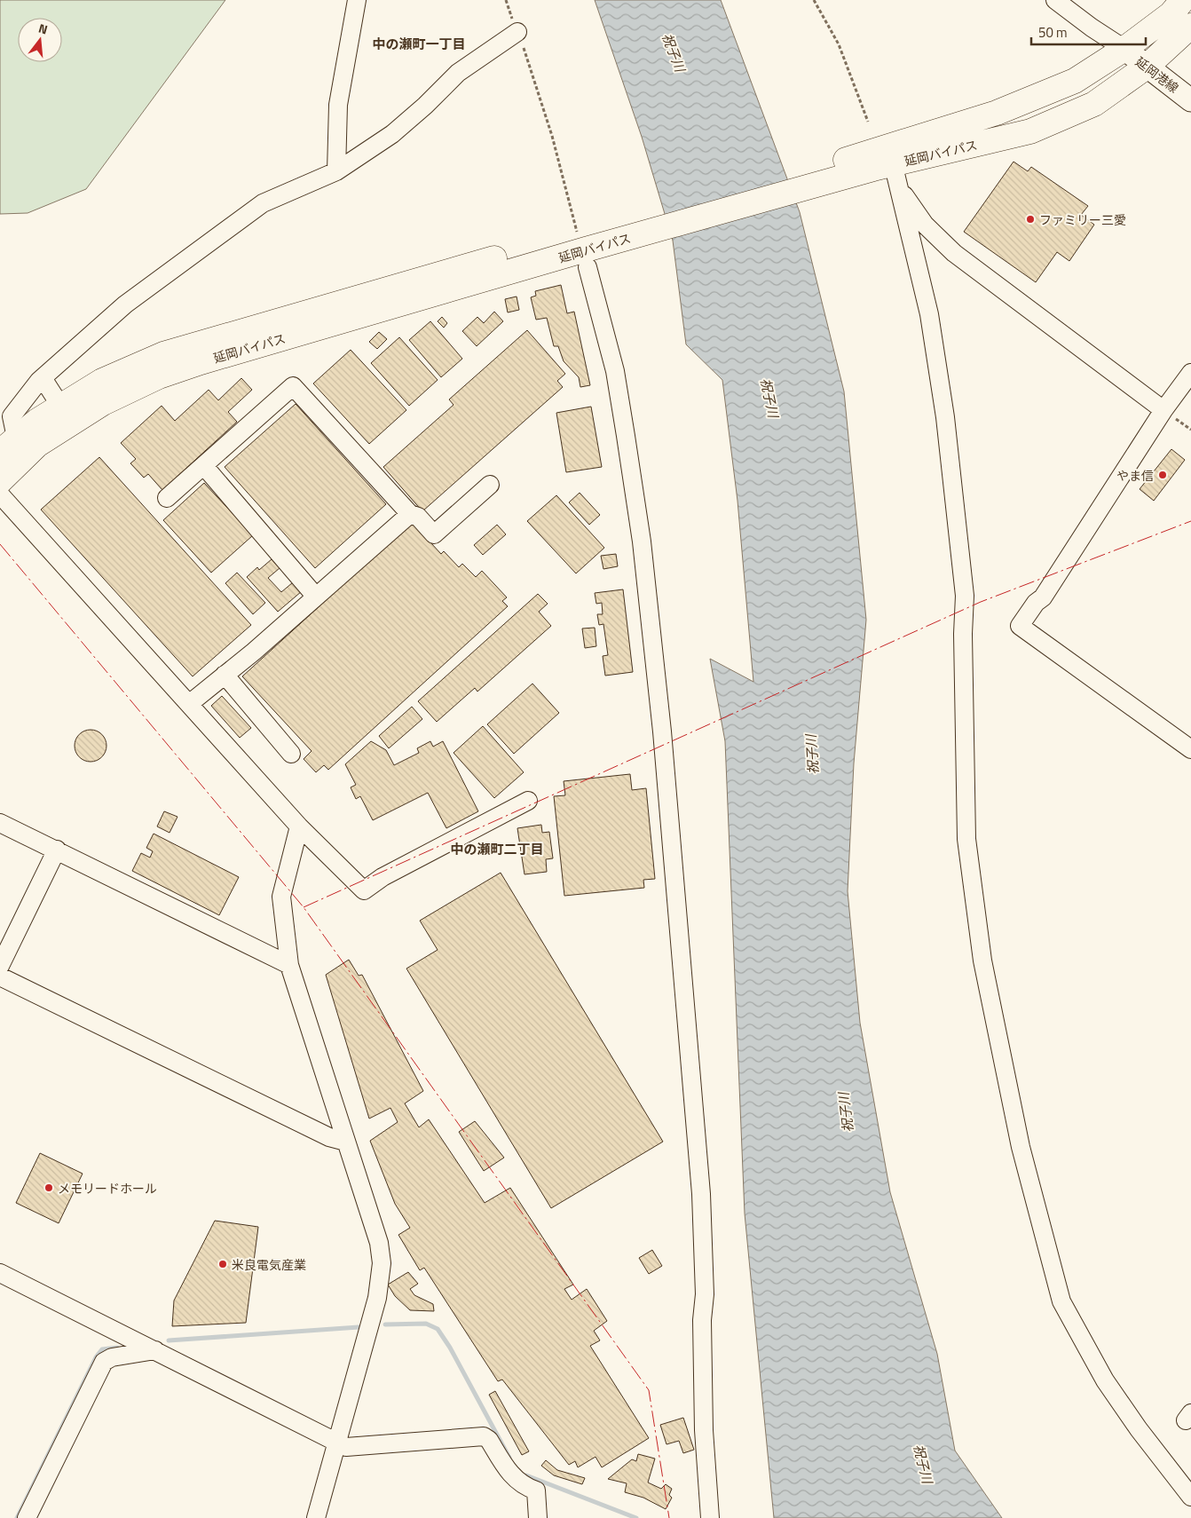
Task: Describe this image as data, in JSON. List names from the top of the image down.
{
  "streets": {
    "highway": ["延岡バイパス"],
    "main road": ["延岡港線"]
  },
  "crossings": [
    ["延岡港線", "延岡バイパス"]
  ],
  "districts": ["中の瀬町一丁目", "中の瀬町二丁目"],
  "water": ["祝子川"],
  "places": [
    "ファミリー三愛",
    "やま信",
    "メモリードホール",
    "米良電気産業"
  ],
  "scale_bar": "50 m",
  "north": "top"
}
